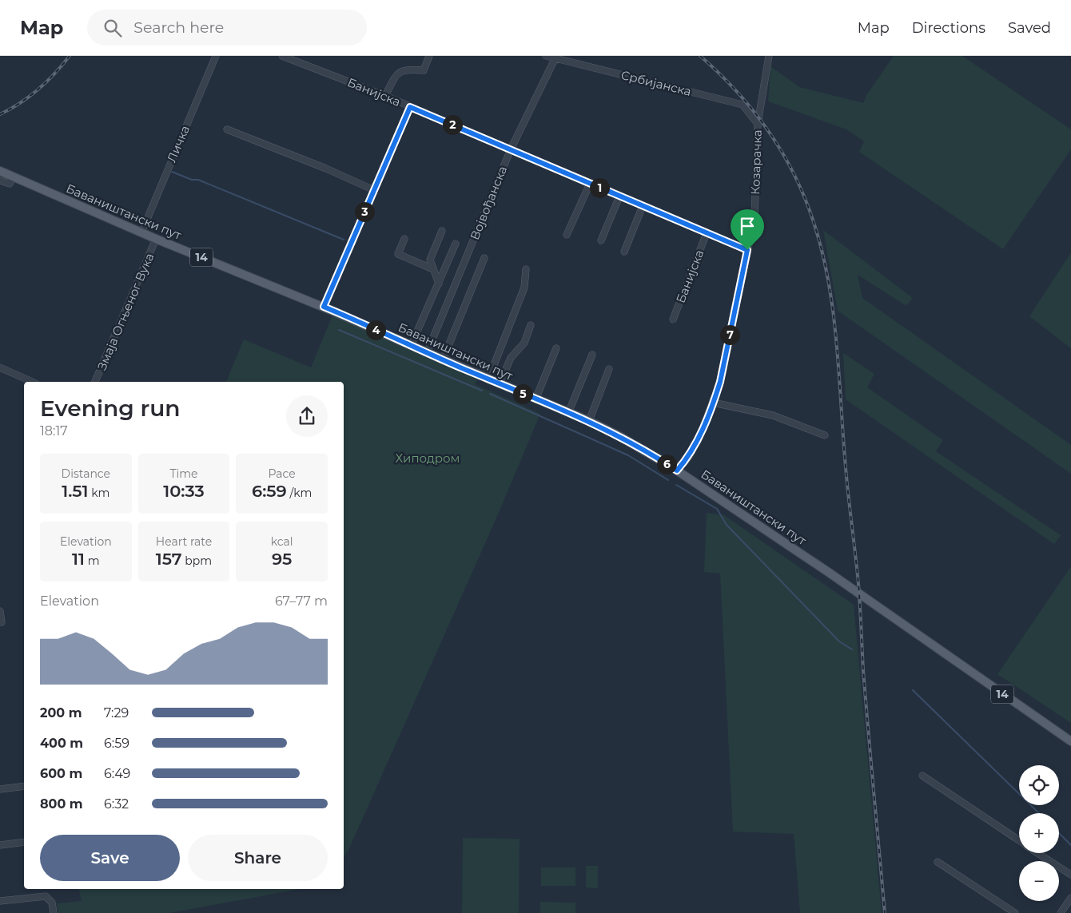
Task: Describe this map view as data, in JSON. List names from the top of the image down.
{
  "streets": {
    "main road": ["Баваништански пут", "14"],
    "street": [
      "Србијанска",
      "Банијска",
      "Личка",
      "Козарачка",
      "Војвођанска",
      "Змаја Огњеног Вука"
    ]
  },
  "crossings": [
    ["Србијанска", "Козарачка"],
    ["Србијанска", "Војвођанска"],
    ["Банијска", "Козарачка"],
    ["Банијска", "Војвођанска"],
    ["Личка", "Баваништански пут"],
    ["Козарачка", "Баваништански пут"],
    ["Војвођанска", "Баваништански пут"],
    ["Баваништански пут", "Змаја Огњеног Вука"]
  ],
  "parks": ["Хиподром"],
  "page": {
    "header": "Map",
    "search": "Search here",
    "nav": ["Map", "Directions", "Saved"],
    "pins": [
      "2",
      "1",
      "3",
      "4",
      "7",
      "5",
      "6"
    ],
    "heading": ["Evening run", "18:17"],
    "stats": [
      ["Distance", "1.51 km"],
      ["Time", "10:33"],
      ["Pace", "6:59 /km"],
      ["Elevation", "11 m"],
      ["Heart rate", "157 bpm"],
      ["kcal", "95"]
    ],
    "chart": ["Elevation", "67–77 m"],
    "list": [
      {
        "name": "200 m",
        "note": "7:29"
      },
      {
        "name": "400 m",
        "note": "6:59"
      },
      {
        "name": "600 m",
        "note": "6:49"
      },
      {
        "name": "800 m",
        "note": "6:32"
      }
    ],
    "map_buttons": ["+", "−"],
    "buttons": ["Save", "Share"]
  }
}
